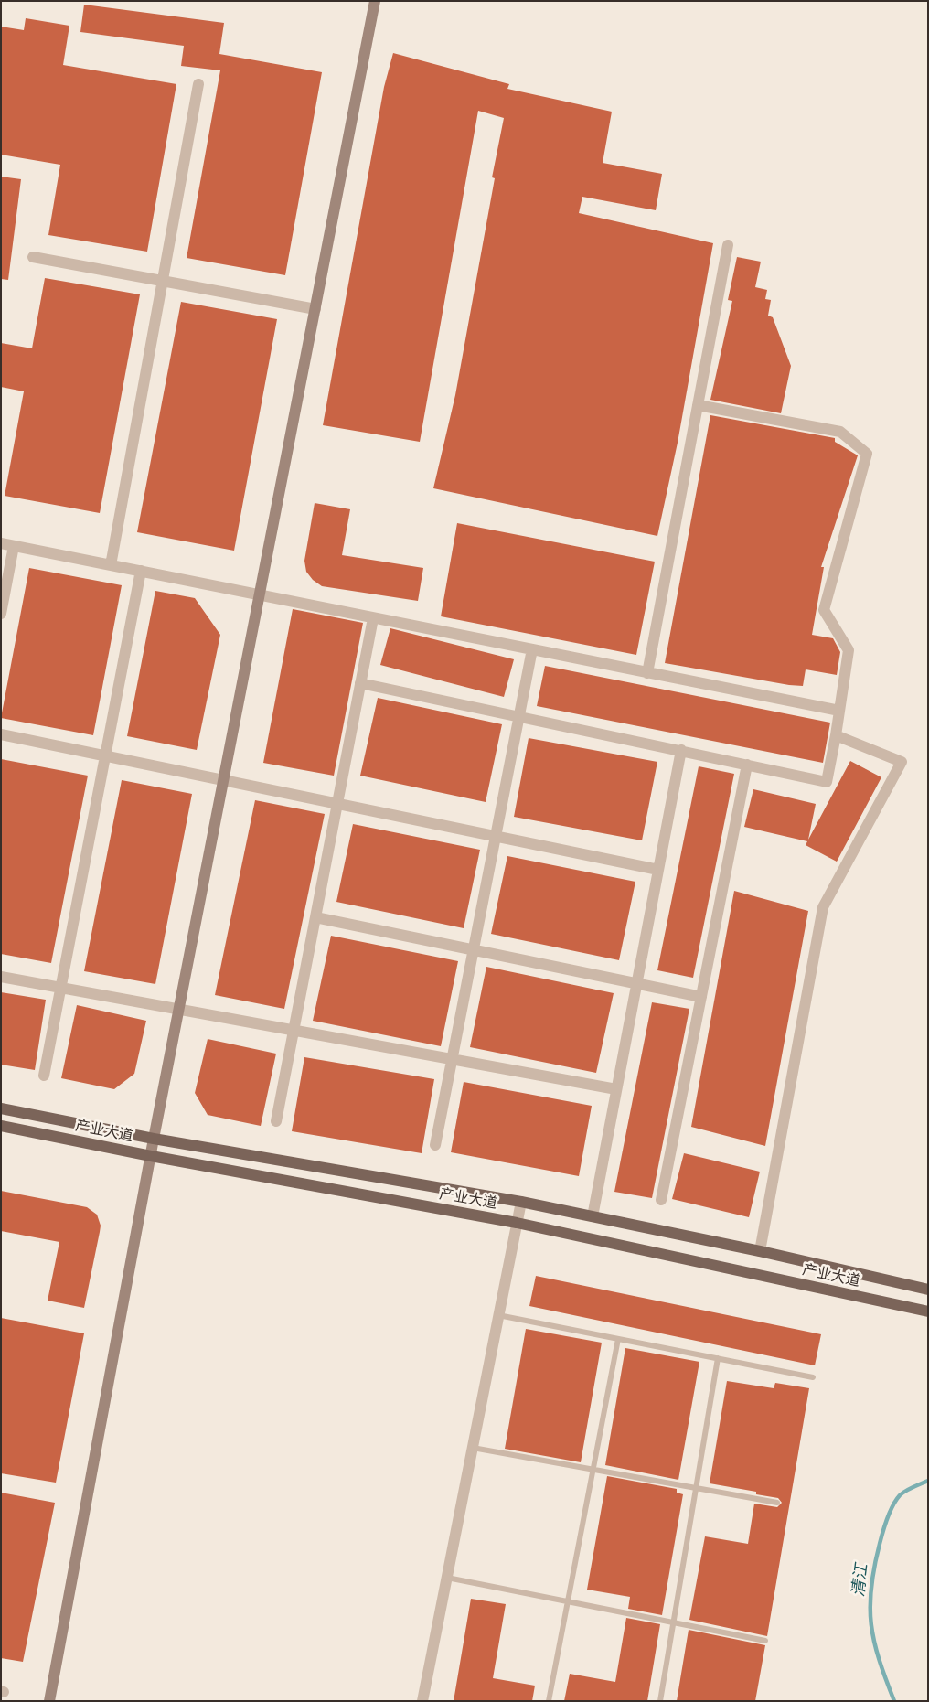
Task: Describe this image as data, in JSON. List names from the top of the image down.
{
  "streets": {
    "main road": ["产业大道"]
  },
  "water": ["清江"]
}
